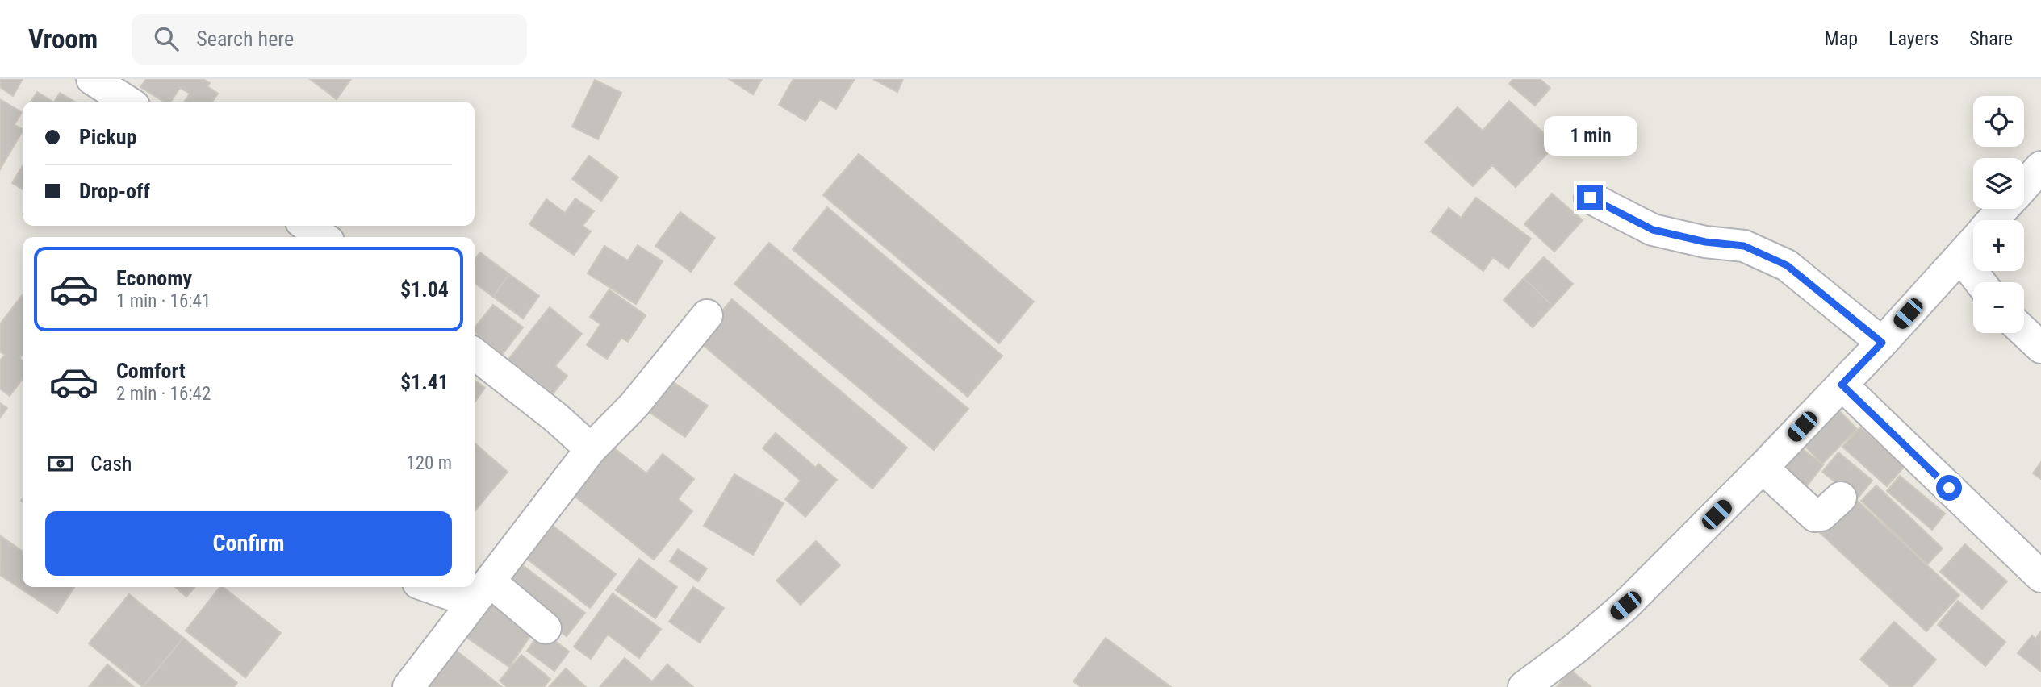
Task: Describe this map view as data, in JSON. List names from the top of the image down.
{
  "page": {
    "header": "Vroom",
    "search": "Search here",
    "nav": ["Map", "Layers", "Share"],
    "map_buttons": ["+", "−"],
    "banner": ["Pickup", "Drop-off"],
    "bubble": "1 min",
    "list": [
      {
        "name": "Economy",
        "note": "1 min · 16:41",
        "value": "$1.04"
      },
      {
        "name": "Comfort",
        "note": "2 min · 16:42",
        "value": "$1.41"
      }
    ],
    "pay": ["Cash", "120 m"],
    "buttons": "Confirm"
  }
}
